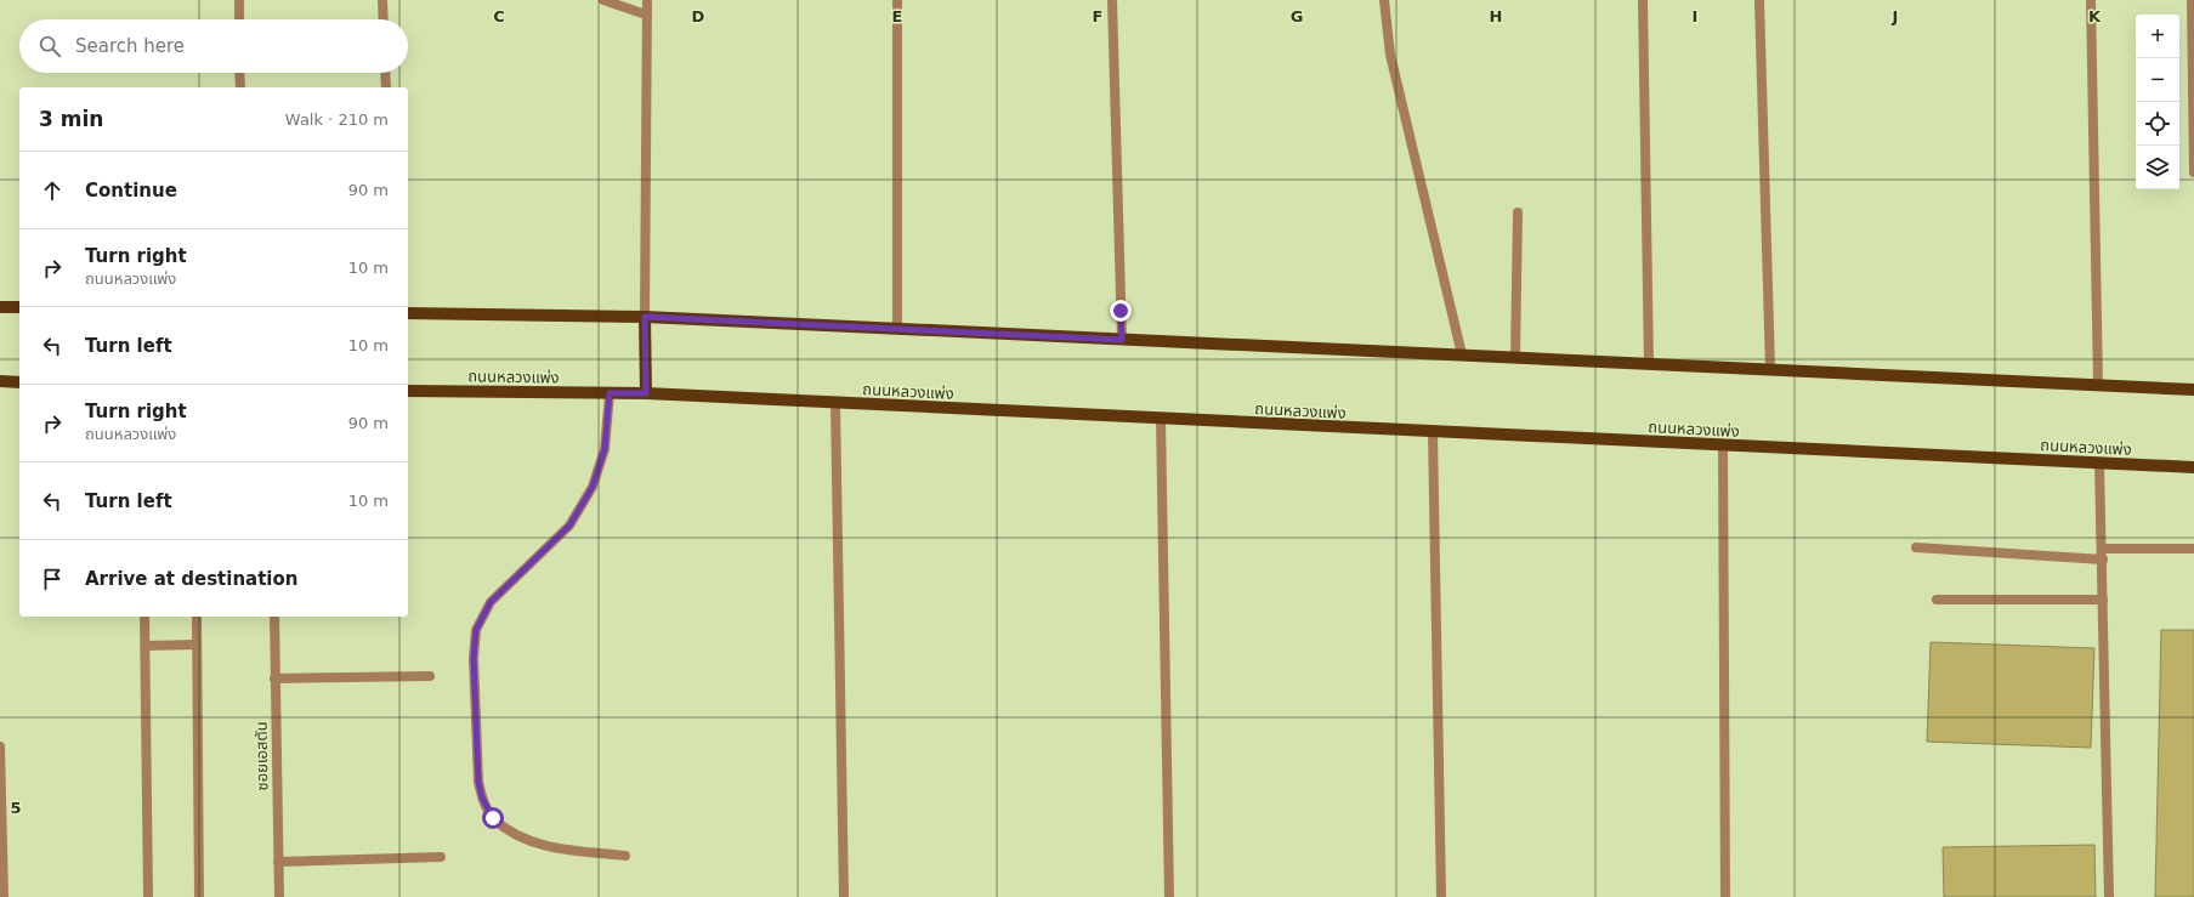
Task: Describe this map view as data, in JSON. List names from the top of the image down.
{
  "streets": {
    "main road": ["ถนนหลวงแพ่ง"],
    "street": ["ซอยเอสตัน"]
  },
  "page": {
    "map_buttons": ["+", "−"],
    "search": "Search here",
    "heading": ["3 min", "Walk · 210 m"],
    "list": [
      ["Continue", "90 m"],
      ["Turn right", "ถนนหลวงแพ่ง", "10 m"],
      ["Turn left", "10 m"],
      ["Turn right", "ถนนหลวงแพ่ง", "90 m"],
      ["Turn left", "10 m"],
      "Arrive at destination"
    ]
  },
  "grid": {
    "columns": [
      "C",
      "D",
      "E",
      "F",
      "G",
      "H",
      "I",
      "J",
      "K"
    ],
    "rows": ["5"]
  }
}
